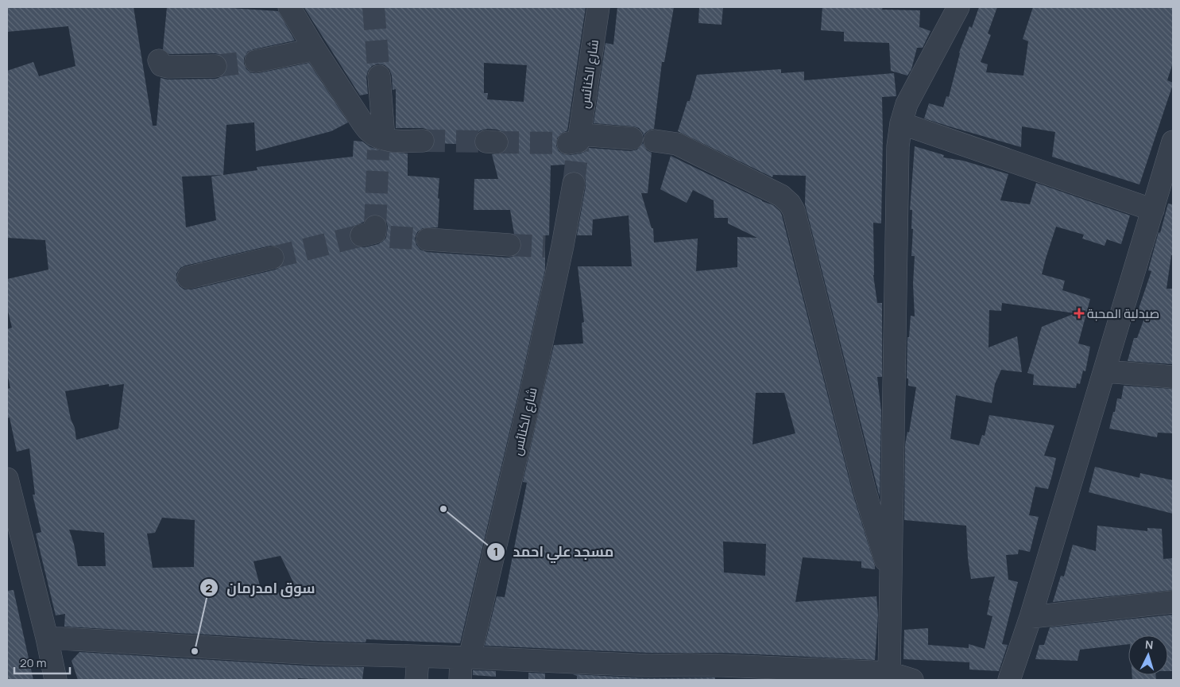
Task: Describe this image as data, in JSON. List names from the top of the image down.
{
  "streets": {
    "street": ["شارع الكنائس"]
  },
  "places": {
    "health": ["صيدلية المحبة"],
    "other": ["مسجد علي احمد", "سوق امدرمان"]
  },
  "scale_bar": "20 m",
  "north": "top"
}
